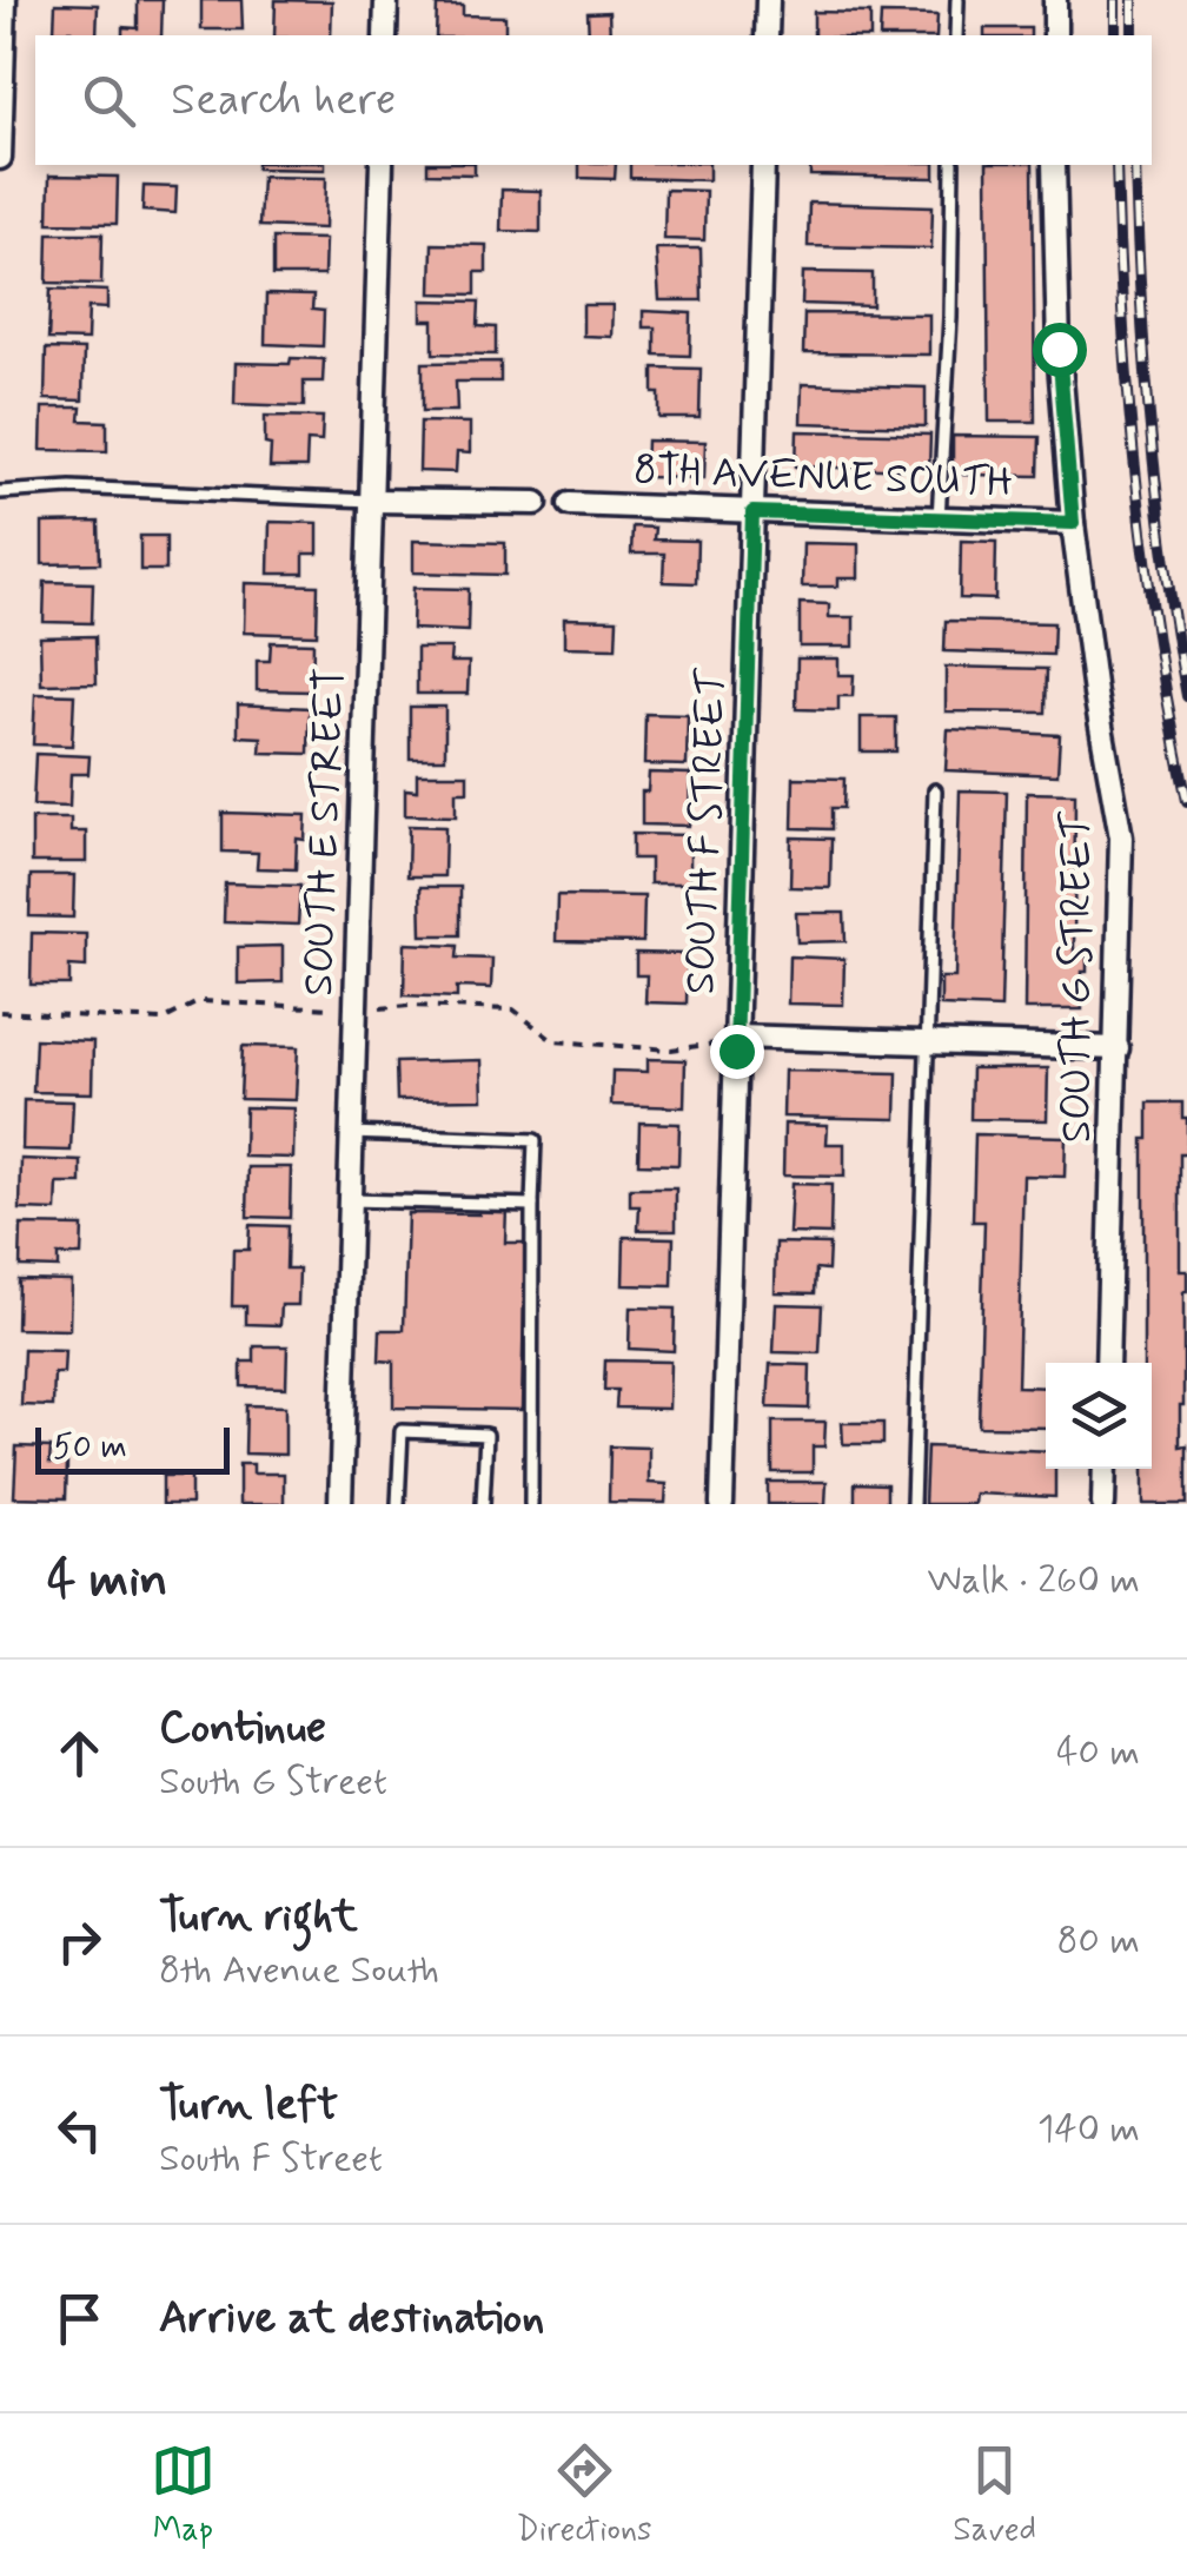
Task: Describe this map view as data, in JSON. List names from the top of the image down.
{
  "streets": {
    "street": [
      "8TH AVENUE SOUTH",
      "SOUTH E STREET",
      "SOUTH F STREET",
      "SOUTH G STREET"
    ]
  },
  "crossings": [
    ["8TH AVENUE SOUTH", "SOUTH F STREET"],
    ["8TH AVENUE SOUTH", "SOUTH G STREET"]
  ],
  "scale_bar": "50 m",
  "page": {
    "search": "Search here",
    "scale": "50 m",
    "heading": ["4 min", "Walk · 260 m"],
    "list": [
      ["Continue", "South G Street", "40 m"],
      ["Turn right", "8th Avenue South", "80 m"],
      ["Turn left", "South F Street", "140 m"],
      "Arrive at destination"
    ],
    "nav": ["Map", "Directions", "Saved"]
  }
}
